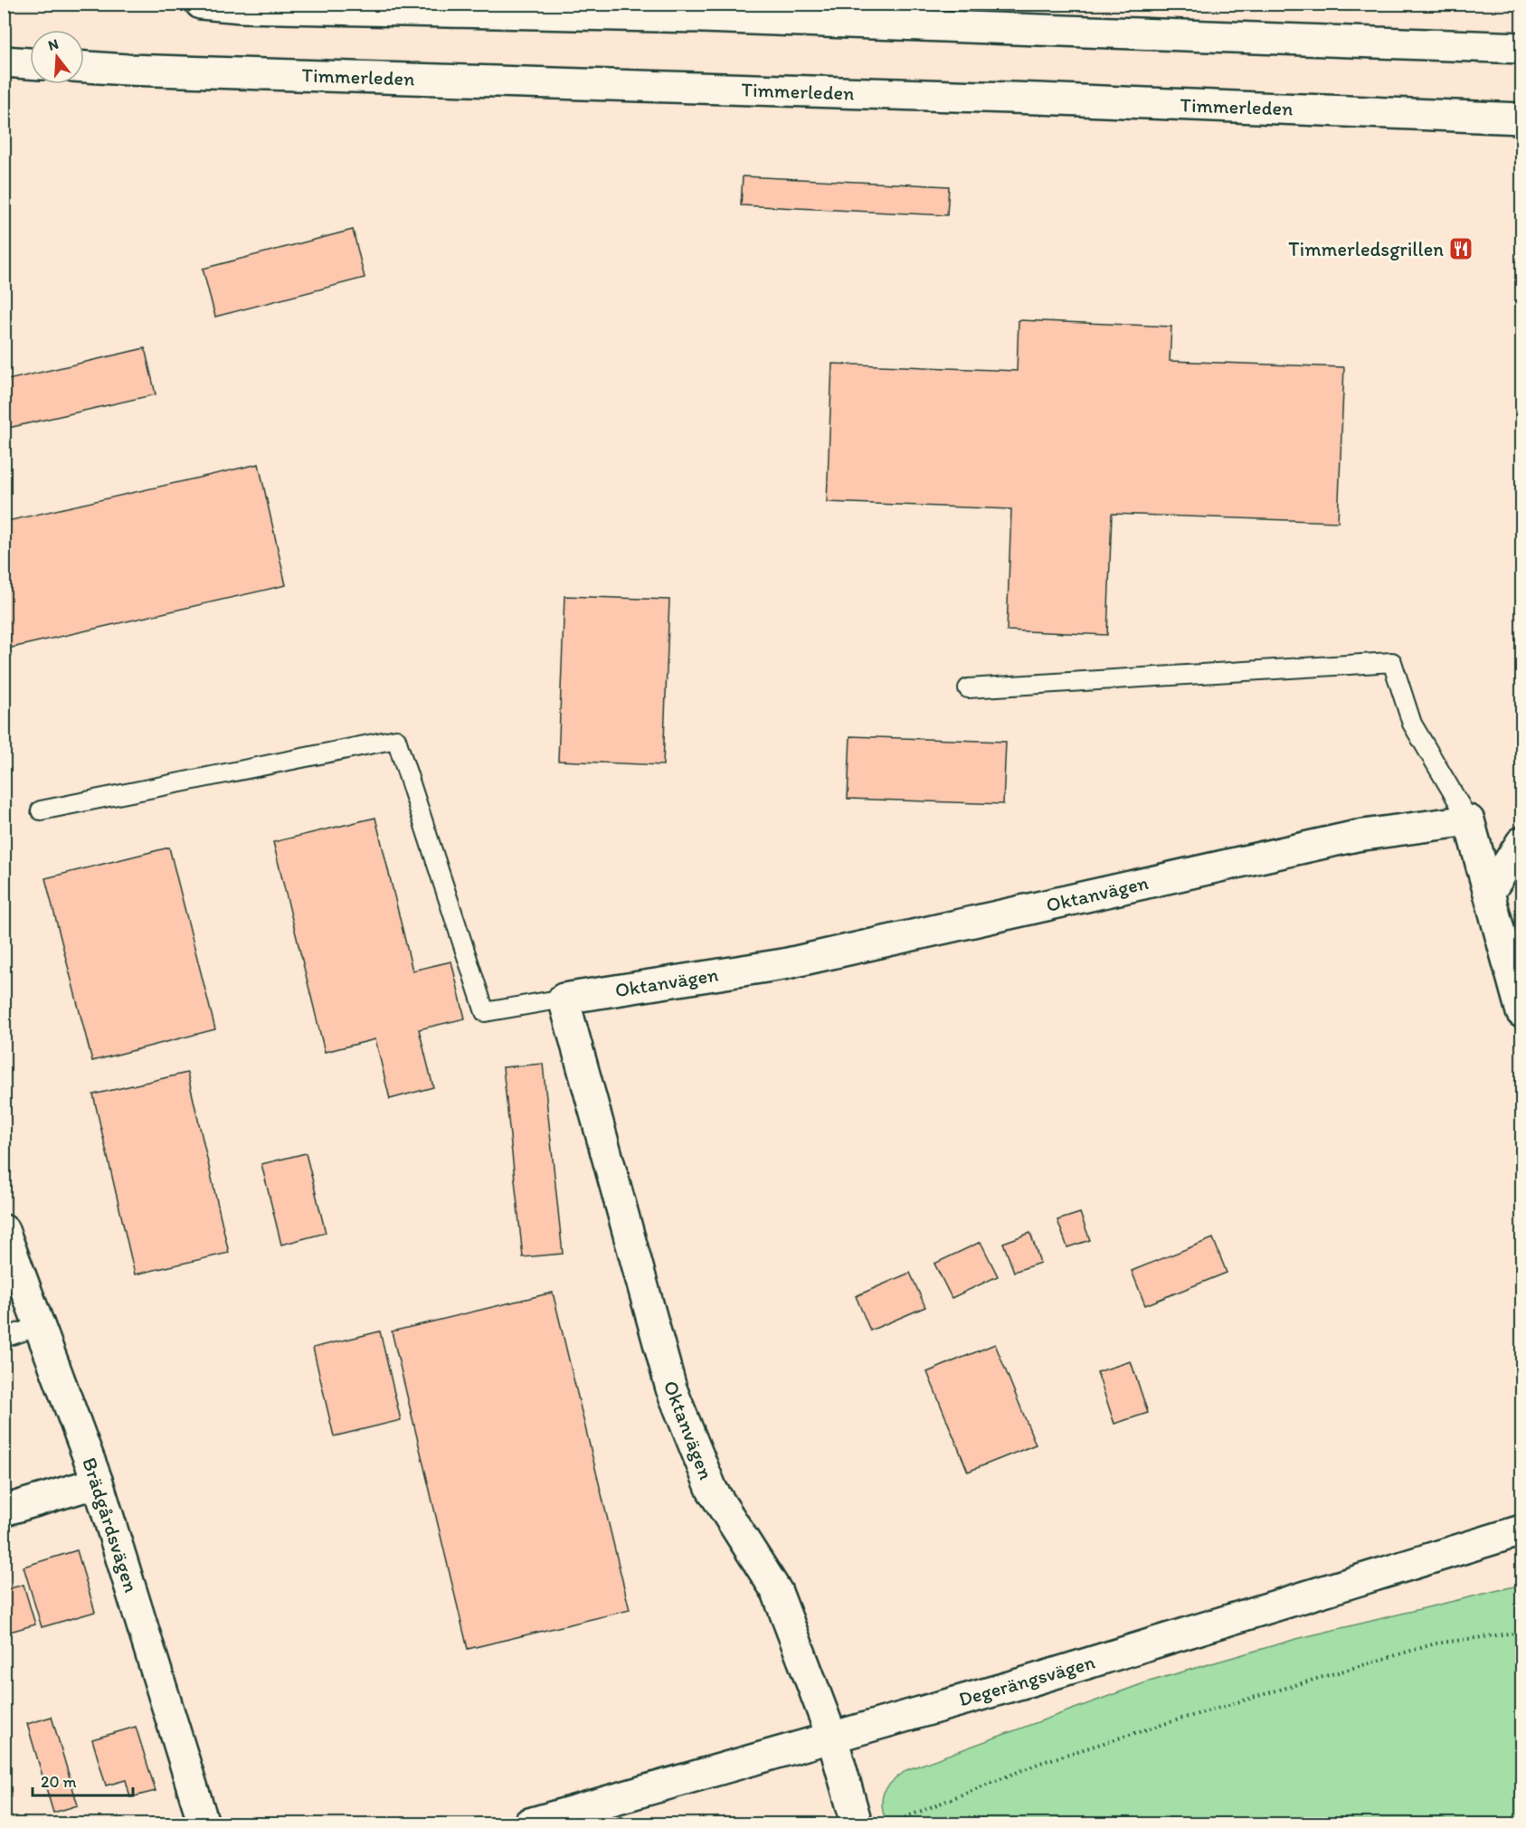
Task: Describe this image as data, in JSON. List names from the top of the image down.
{
  "streets": {
    "street": [
      "Timmerleden",
      "Oktanvägen",
      "Brädgårdsvägen",
      "Degerängsvägen"
    ]
  },
  "crossings": [
    ["Oktanvägen", "Degerängsvägen"]
  ],
  "places": {
    "restaurant": ["Timmerledsgrillen"]
  },
  "scale_bar": "20 m",
  "north": "top"
}
